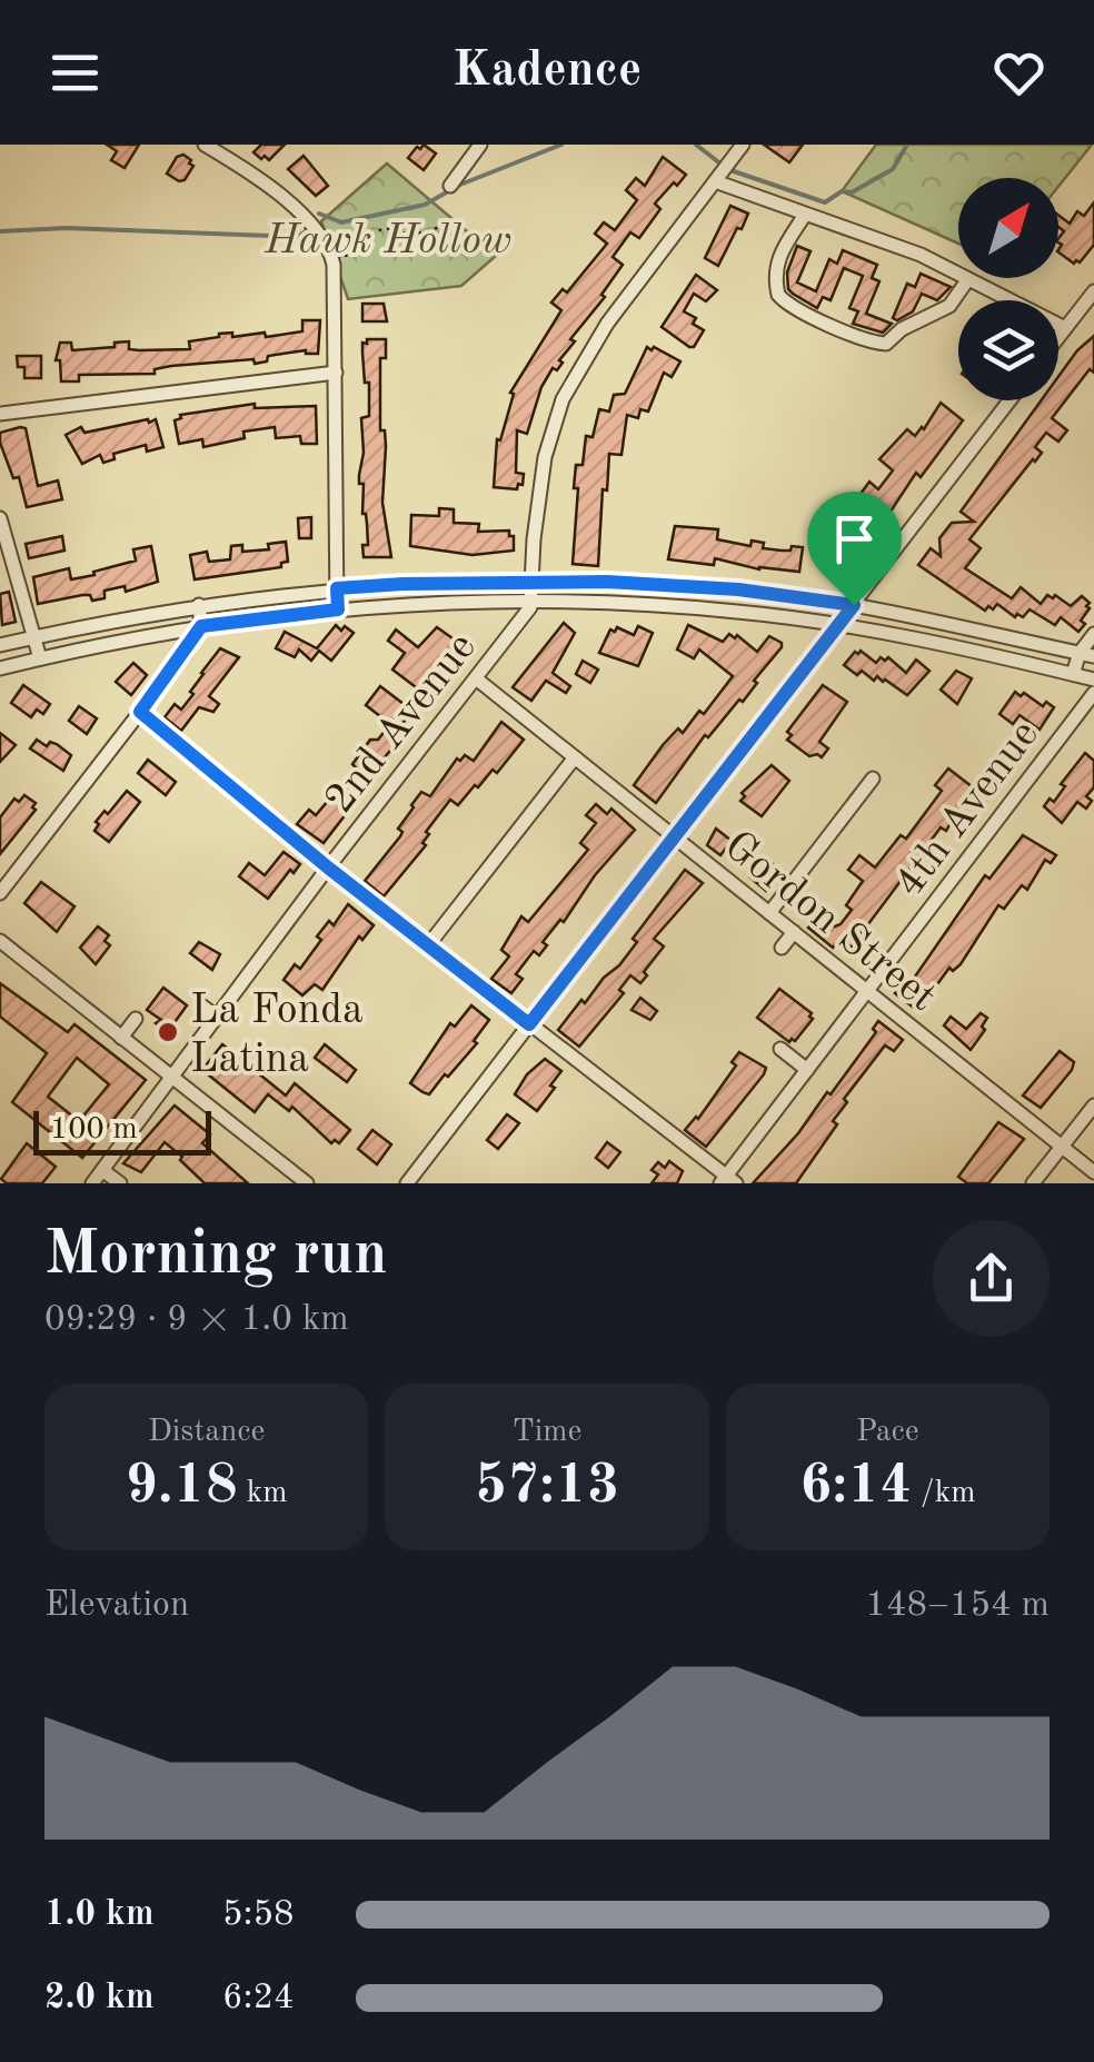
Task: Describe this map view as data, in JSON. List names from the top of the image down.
{
  "streets": {
    "street": ["2nd Avenue", "4th Avenue", "Gordon Street"]
  },
  "crossings": [
    ["2nd Avenue", "Gordon Street"],
    ["4th Avenue", "Gordon Street"]
  ],
  "parks": ["Hawk Hollow"],
  "places": ["La Fonda Latina"],
  "scale_bar": "100 m",
  "north": "top right",
  "page": {
    "header": "Kadence",
    "scale": "100 m",
    "heading": ["Morning run", "09:29 · 9 × 1.0 km"],
    "stats": [
      ["Distance", "9.18 km"],
      ["Time", "57:13"],
      ["Pace", "6:14 /km"]
    ],
    "chart": ["Elevation", "148–154 m"],
    "list": [
      {
        "name": "1.0 km",
        "note": "5:58"
      },
      {
        "name": "2.0 km",
        "note": "6:24"
      }
    ]
  }
}
